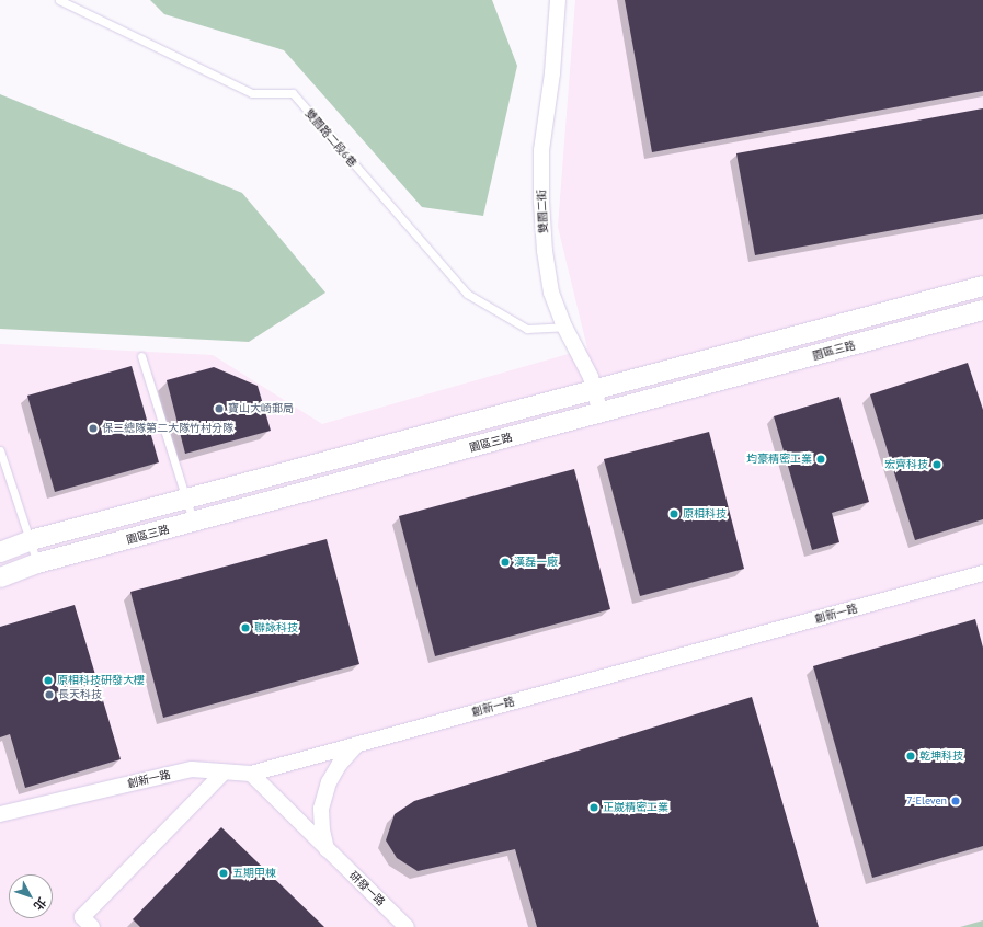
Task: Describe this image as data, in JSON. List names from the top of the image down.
{
  "streets": {
    "street": [
      "雙園二街",
      "園區三路",
      "創新一路",
      "研發一路"
    ],
    "lane": ["雙園路二段6巷"]
  },
  "crossings": [
    ["雙園路二段6巷", "雙園二街"],
    ["雙園二街", "園區三路"],
    ["創新一路", "研發一路"]
  ],
  "places": [
    "寶山大崎郵局",
    "保二總隊第二大隊竹村分隊",
    "均豪精密工業",
    "宏齊科技",
    "原相科技",
    "漢磊一廠",
    "聯詠科技",
    "原相科技研發大樓",
    "長天科技",
    "乾坤科技",
    "7-Eleven",
    "正崴精密工業",
    "五期甲棟"
  ],
  "north": "bottom right"
}
